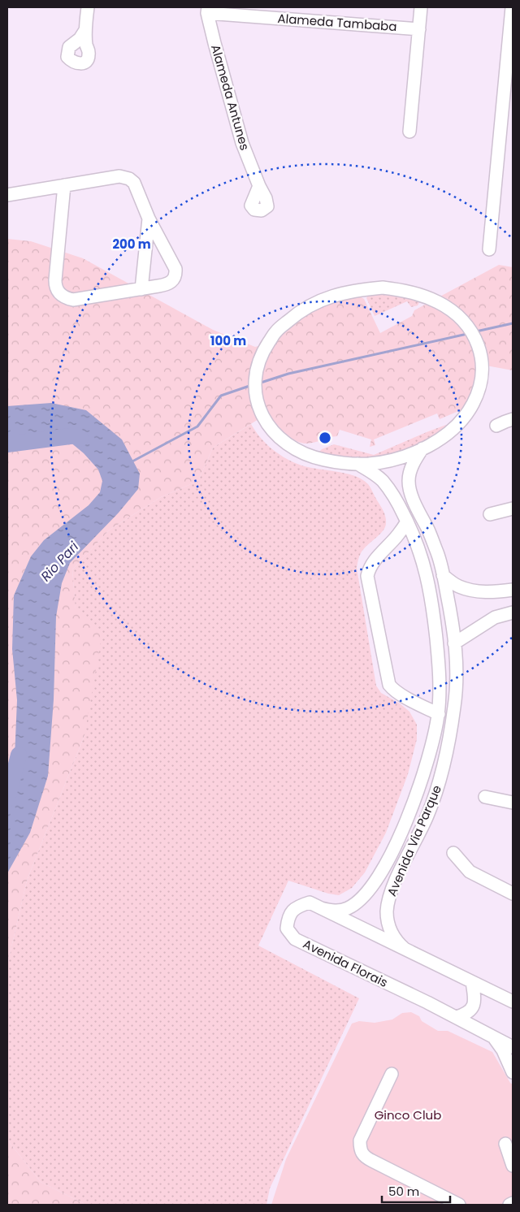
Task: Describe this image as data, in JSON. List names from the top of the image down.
{
  "streets": {
    "street": [
      "Alameda Tambaba",
      "Alameda Antunes",
      "Avenida Via Parque",
      "Avenida Florais"
    ]
  },
  "crossings": [
    ["Alameda Tambaba", "Alameda Antunes"],
    ["Avenida Via Parque", "Avenida Florais"]
  ],
  "water": ["Rio Pari"],
  "parks": ["Ginco Club"],
  "scale_bar": "50 m",
  "rings": ["200 m", "100 m"]
}
